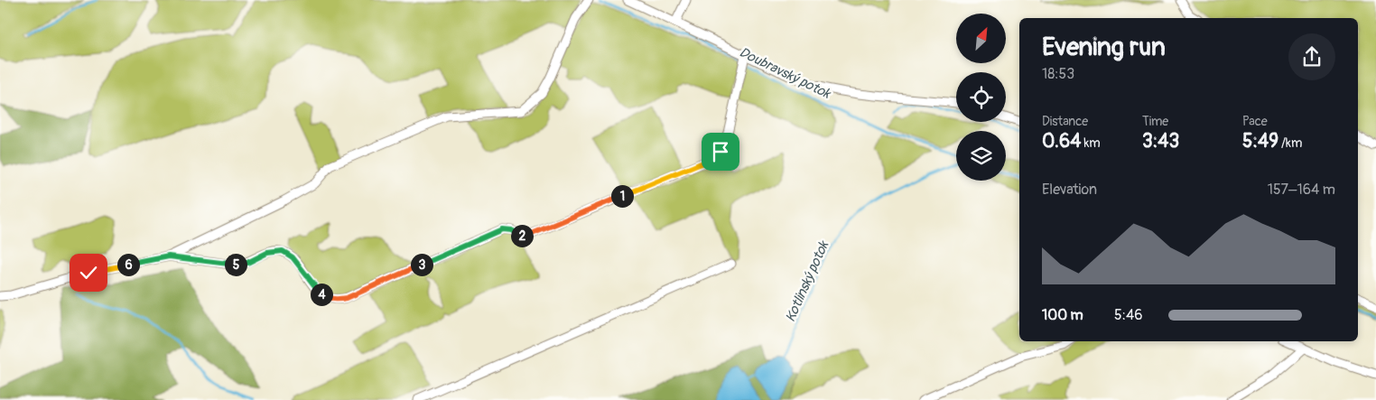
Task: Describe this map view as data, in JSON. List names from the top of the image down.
{
  "water": ["Doubravský potok", "Kotlinský potok"],
  "north": "top right",
  "page": {
    "heading": ["Evening run", "18:53"],
    "stats": [
      ["Distance", "0.64 km"],
      ["Time", "3:43"],
      ["Pace", "5:49 /km"]
    ],
    "chart": ["Elevation", "157–164 m"],
    "pins": [
      "1",
      "2",
      "3",
      "5",
      "6",
      "4"
    ],
    "list": [
      {
        "name": "100 m",
        "note": "5:46"
      }
    ]
  }
}
